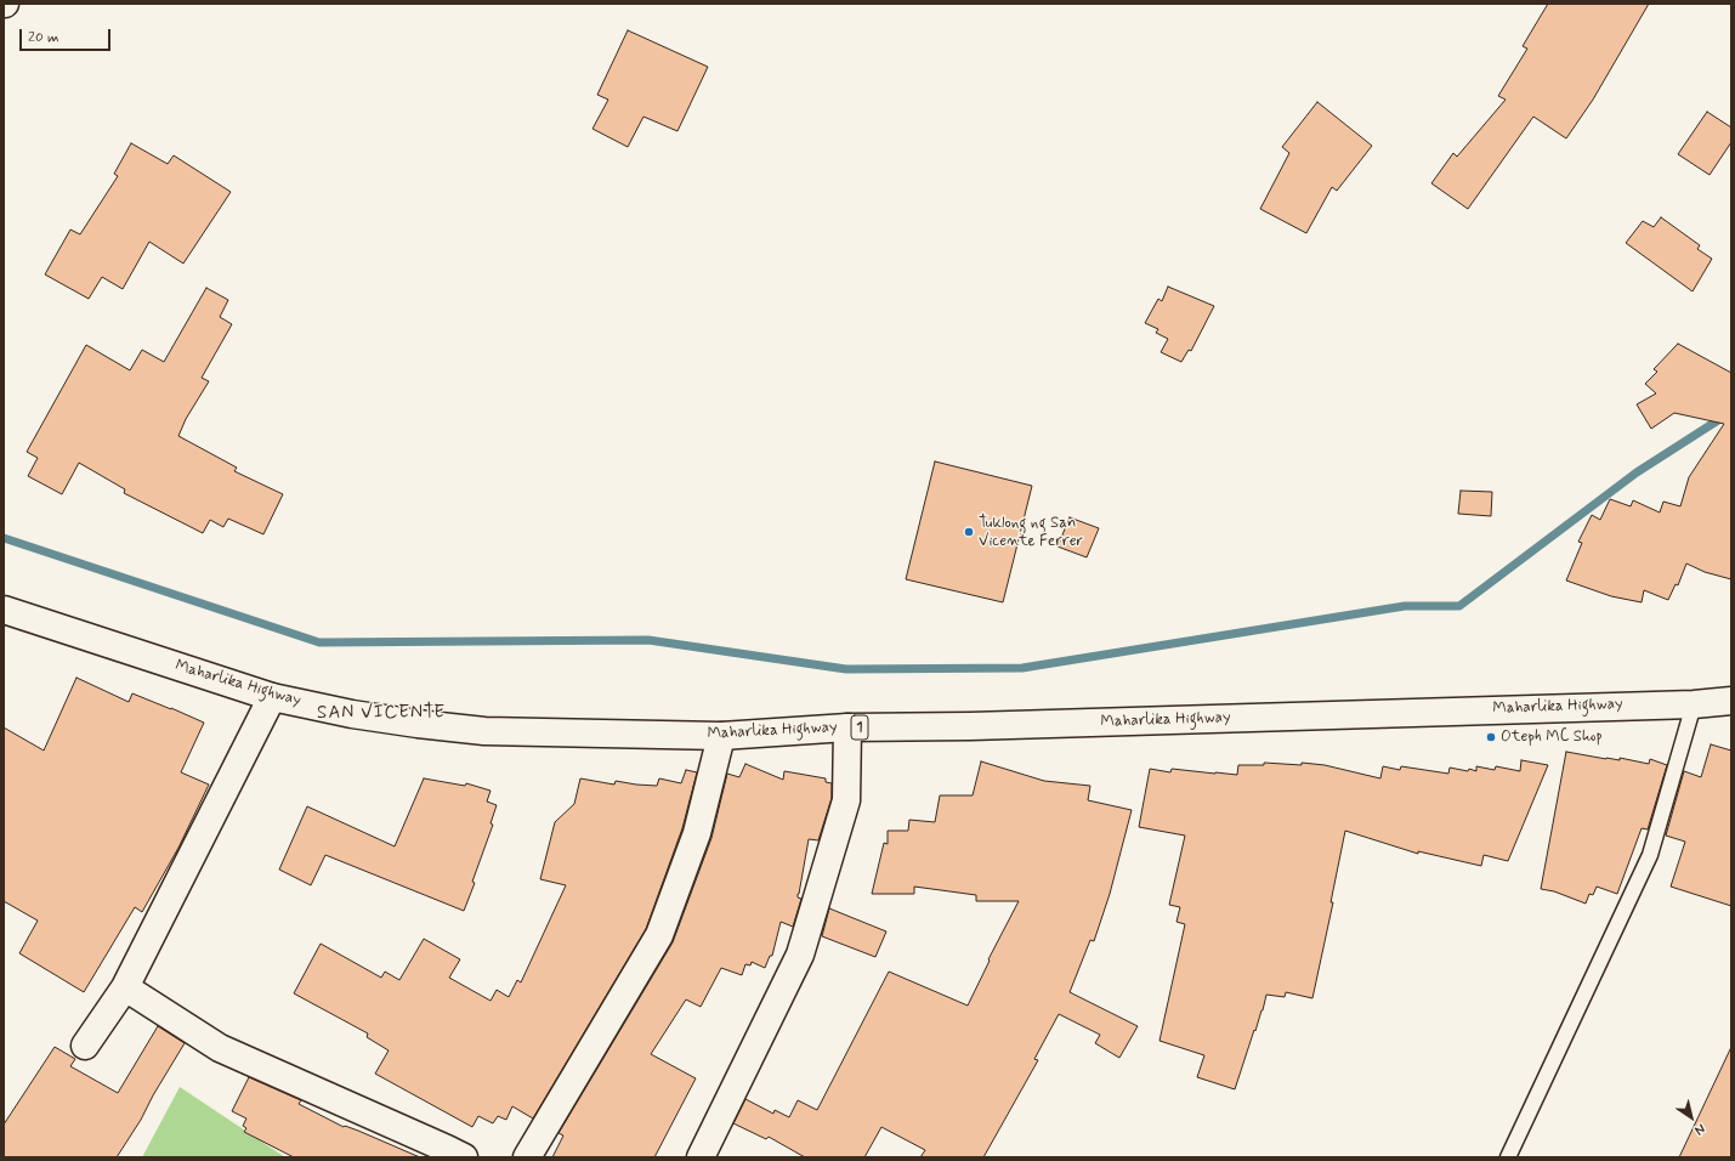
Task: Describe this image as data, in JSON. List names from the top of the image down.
{
  "streets": {
    "main road": ["Maharlika Highway", "1"]
  },
  "districts": ["SAN VICENTE"],
  "places": ["Tuklong ng San Vicente Ferrer", "Oteph MC Shop"],
  "scale_bar": "20 m",
  "north": "bottom right"
}
